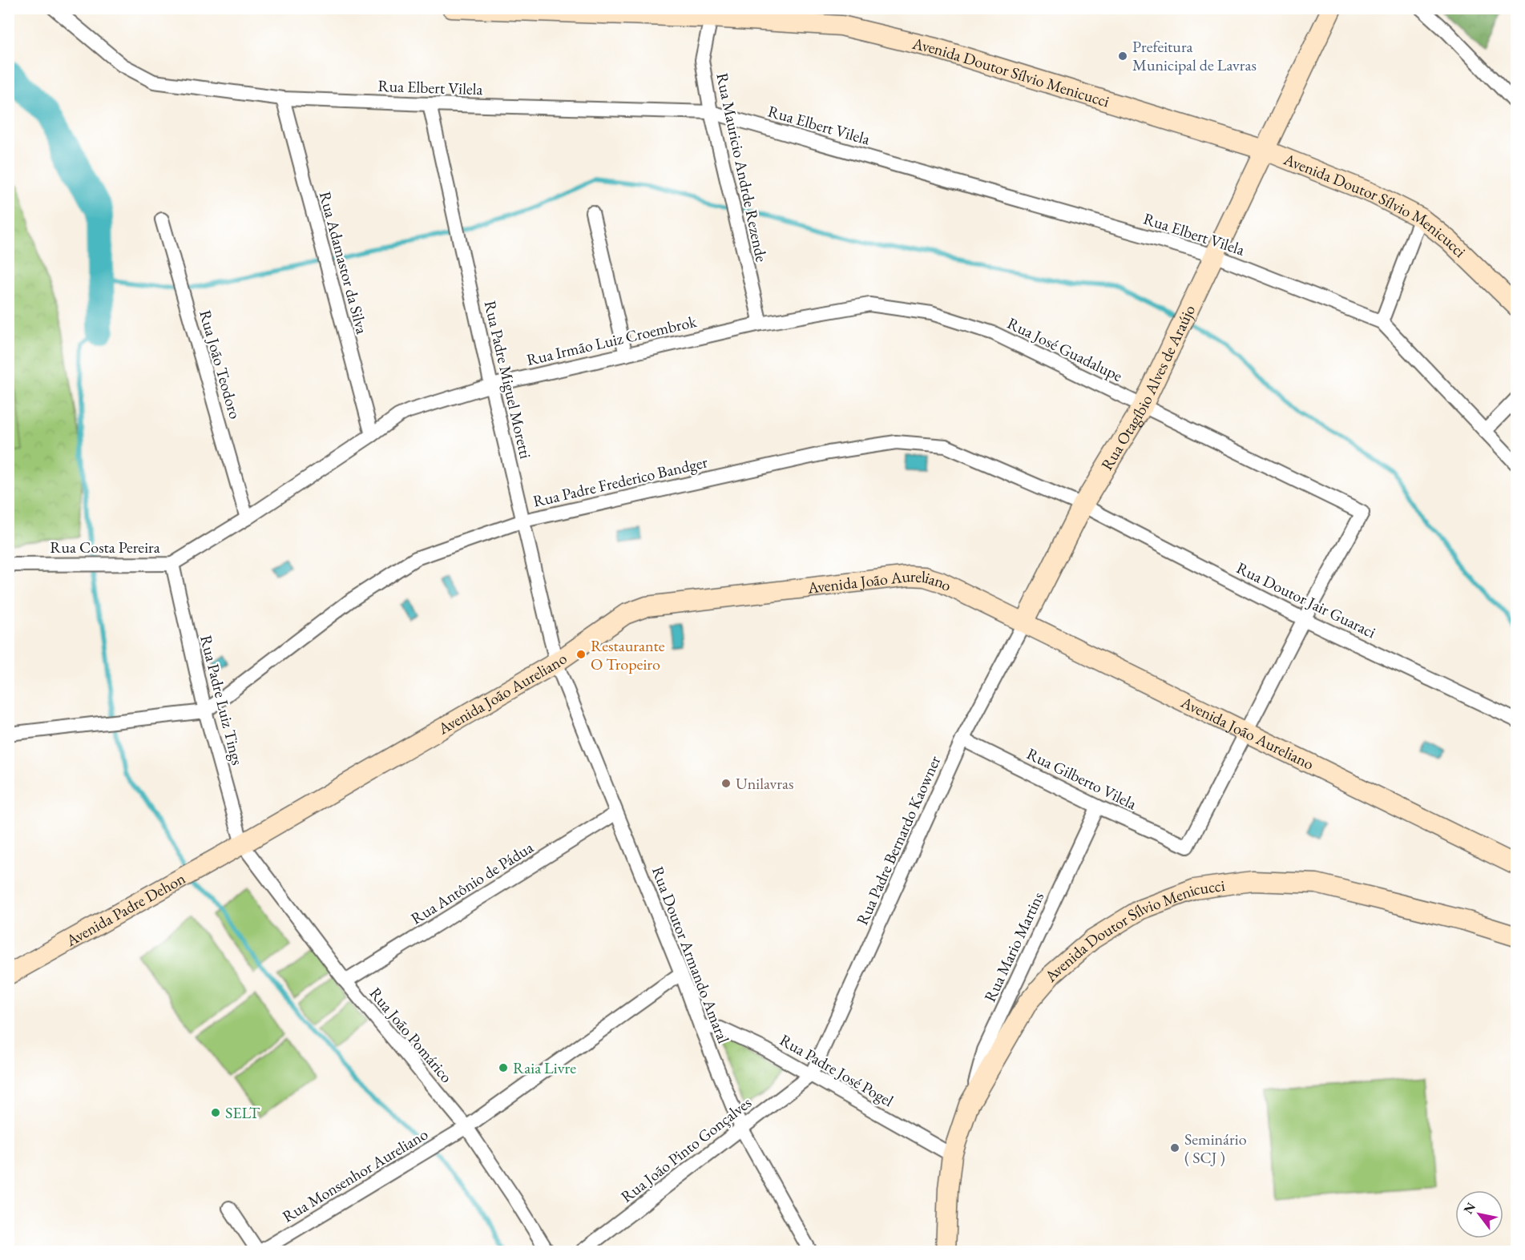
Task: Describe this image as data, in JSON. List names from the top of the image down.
{
  "streets": {
    "main road": [
      "Avenida Doutor Sílvio Menicucci",
      "Rua Otagíbio Alves de Araújo",
      "Avenida João Aureliano",
      "Avenida Padre Dehon"
    ],
    "street": [
      "Rua Elbert Vilela",
      "Rua Mauricio Andrde Rezende",
      "Rua Adamastor da Silva",
      "Rua Irmão Luiz Croembrok",
      "Rua José Guadalupe",
      "Rua João Teodoro",
      "Rua Padre Miguel Moretti",
      "Rua Padre Frederico Bandger",
      "Rua Costa Pereira",
      "Rua Doutor Jair Guaraci",
      "Rua Padre Luiz Tings",
      "Rua Gilberto Vilela",
      "Rua Padre Bernardo Kaowner",
      "Rua Antônio de Pádua",
      "Rua Mario Martins",
      "Rua Doutor Armando Amaral",
      "Rua João Pomárico",
      "Rua Padre José Pogel",
      "Rua João Pinto Gonçalves",
      "Rua Monsenhor Aureliano"
    ]
  },
  "crossings": [
    ["Avenida Doutor Sílvio Menicucci", "Rua Mauricio Andrde Rezende"],
    ["Avenida Doutor Sílvio Menicucci", "Rua Otagíbio Alves de Araújo"],
    ["Avenida Doutor Sílvio Menicucci", "Rua Mario Martins"],
    ["Avenida Doutor Sílvio Menicucci", "Rua Padre José Pogel"],
    ["Rua Elbert Vilela", "Rua Mauricio Andrde Rezende"],
    ["Rua Elbert Vilela", "Rua Adamastor da Silva"],
    ["Rua Elbert Vilela", "Rua Padre Miguel Moretti"],
    ["Rua Elbert Vilela", "Rua Otagíbio Alves de Araújo"],
    ["Rua Mauricio Andrde Rezende", "Rua Irmão Luiz Croembrok"],
    ["Rua Mauricio Andrde Rezende", "Rua José Guadalupe"],
    ["Rua Adamastor da Silva", "Rua Irmão Luiz Croembrok"],
    ["Rua Irmão Luiz Croembrok", "Rua José Guadalupe"],
    ["Rua Irmão Luiz Croembrok", "Rua João Teodoro"],
    ["Rua Irmão Luiz Croembrok", "Rua Padre Miguel Moretti"],
    ["Rua Irmão Luiz Croembrok", "Rua Costa Pereira"],
    ["Rua José Guadalupe", "Rua Otagíbio Alves de Araújo"],
    ["Rua José Guadalupe", "Rua Doutor Jair Guaraci"],
    ["Rua João Teodoro", "Rua Costa Pereira"],
    ["Rua Padre Miguel Moretti", "Rua Padre Frederico Bandger"],
    ["Rua Padre Miguel Moretti", "Avenida João Aureliano"],
    ["Rua Padre Miguel Moretti", "Rua Doutor Armando Amaral"],
    ["Rua Otagíbio Alves de Araújo", "Rua Padre Frederico Bandger"],
    ["Rua Otagíbio Alves de Araújo", "Avenida João Aureliano"],
    ["Rua Otagíbio Alves de Araújo", "Rua Doutor Jair Guaraci"],
    ["Rua Otagíbio Alves de Araújo", "Rua Padre Bernardo Kaowner"],
    ["Rua Padre Frederico Bandger", "Rua Doutor Jair Guaraci"],
    ["Rua Padre Frederico Bandger", "Rua Padre Luiz Tings"],
    ["Rua Costa Pereira", "Rua Padre Luiz Tings"],
    ["Avenida João Aureliano", "Rua Padre Luiz Tings"],
    ["Avenida João Aureliano", "Rua Gilberto Vilela"],
    ["Avenida João Aureliano", "Rua Padre Bernardo Kaowner"],
    ["Avenida João Aureliano", "Avenida Padre Dehon"],
    ["Avenida João Aureliano", "Rua Doutor Armando Amaral"],
    ["Avenida João Aureliano", "Rua João Pomárico"],
    ["Rua Padre Luiz Tings", "Avenida Padre Dehon"],
    ["Rua Padre Luiz Tings", "Rua João Pomárico"],
    ["Rua Gilberto Vilela", "Rua Padre Bernardo Kaowner"],
    ["Rua Gilberto Vilela", "Rua Mario Martins"],
    ["Rua Padre Bernardo Kaowner", "Rua Padre José Pogel"],
    ["Rua Padre Bernardo Kaowner", "Rua João Pinto Gonçalves"],
    ["Rua Antônio de Pádua", "Rua Doutor Armando Amaral"],
    ["Rua Antônio de Pádua", "Rua João Pomárico"],
    ["Avenida Padre Dehon", "Rua João Pomárico"],
    ["Rua Doutor Armando Amaral", "Rua Padre José Pogel"],
    ["Rua Doutor Armando Amaral", "Rua João Pinto Gonçalves"],
    ["Rua Doutor Armando Amaral", "Rua Monsenhor Aureliano"],
    ["Rua João Pomárico", "Rua Monsenhor Aureliano"],
    ["Rua Padre José Pogel", "Rua João Pinto Gonçalves"]
  ],
  "places": [
    "Prefeitura Municipal de Lavras",
    "Restaurante O Tropeiro",
    "Unilavras",
    "Raia Livre",
    "SELT",
    "Seminário ( SCJ )"
  ],
  "north": "top left"
}
